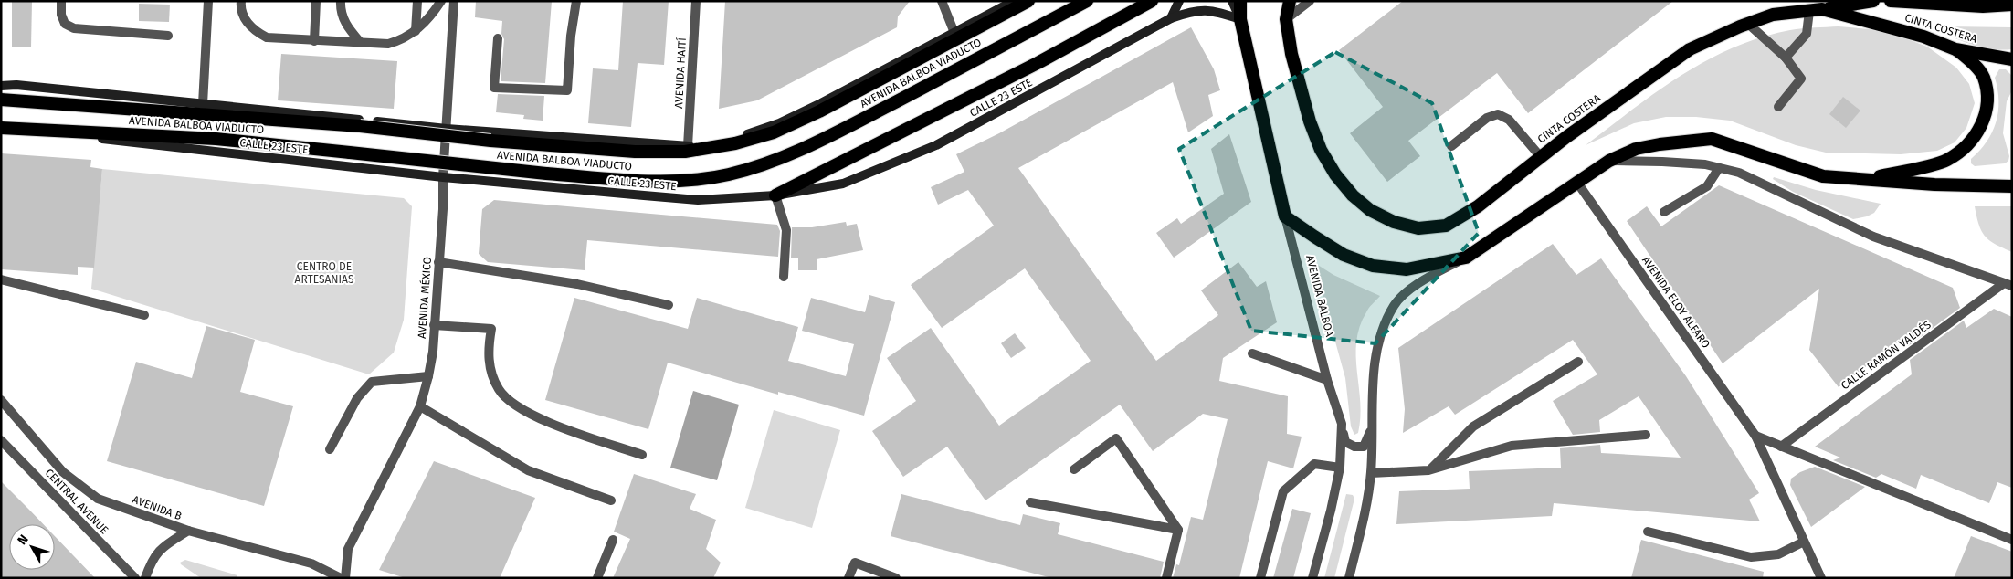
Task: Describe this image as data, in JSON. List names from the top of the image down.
{
  "streets": {
    "highway": ["CINTA COSTERA", "AVENIDA BALBOA VIADUCTO", "AVENIDA BALBOA"],
    "main road": ["CALLE 23 ESTE"],
    "street": [
      "AVENIDA HAITÍ",
      "AVENIDA MÉXICO",
      "AVENIDA ELOY ALFARO",
      "CALLE RAMÓN VALDÉS",
      "CENTRAL AVENUE",
      "AVENIDA B"
    ]
  },
  "crossings": [
    ["CALLE 23 ESTE", "AVENIDA BALBOA"],
    ["CALLE 23 ESTE", "AVENIDA MÉXICO"]
  ],
  "parks": ["CENTRO DE ARTESANIAS"],
  "north": "top left"
}
